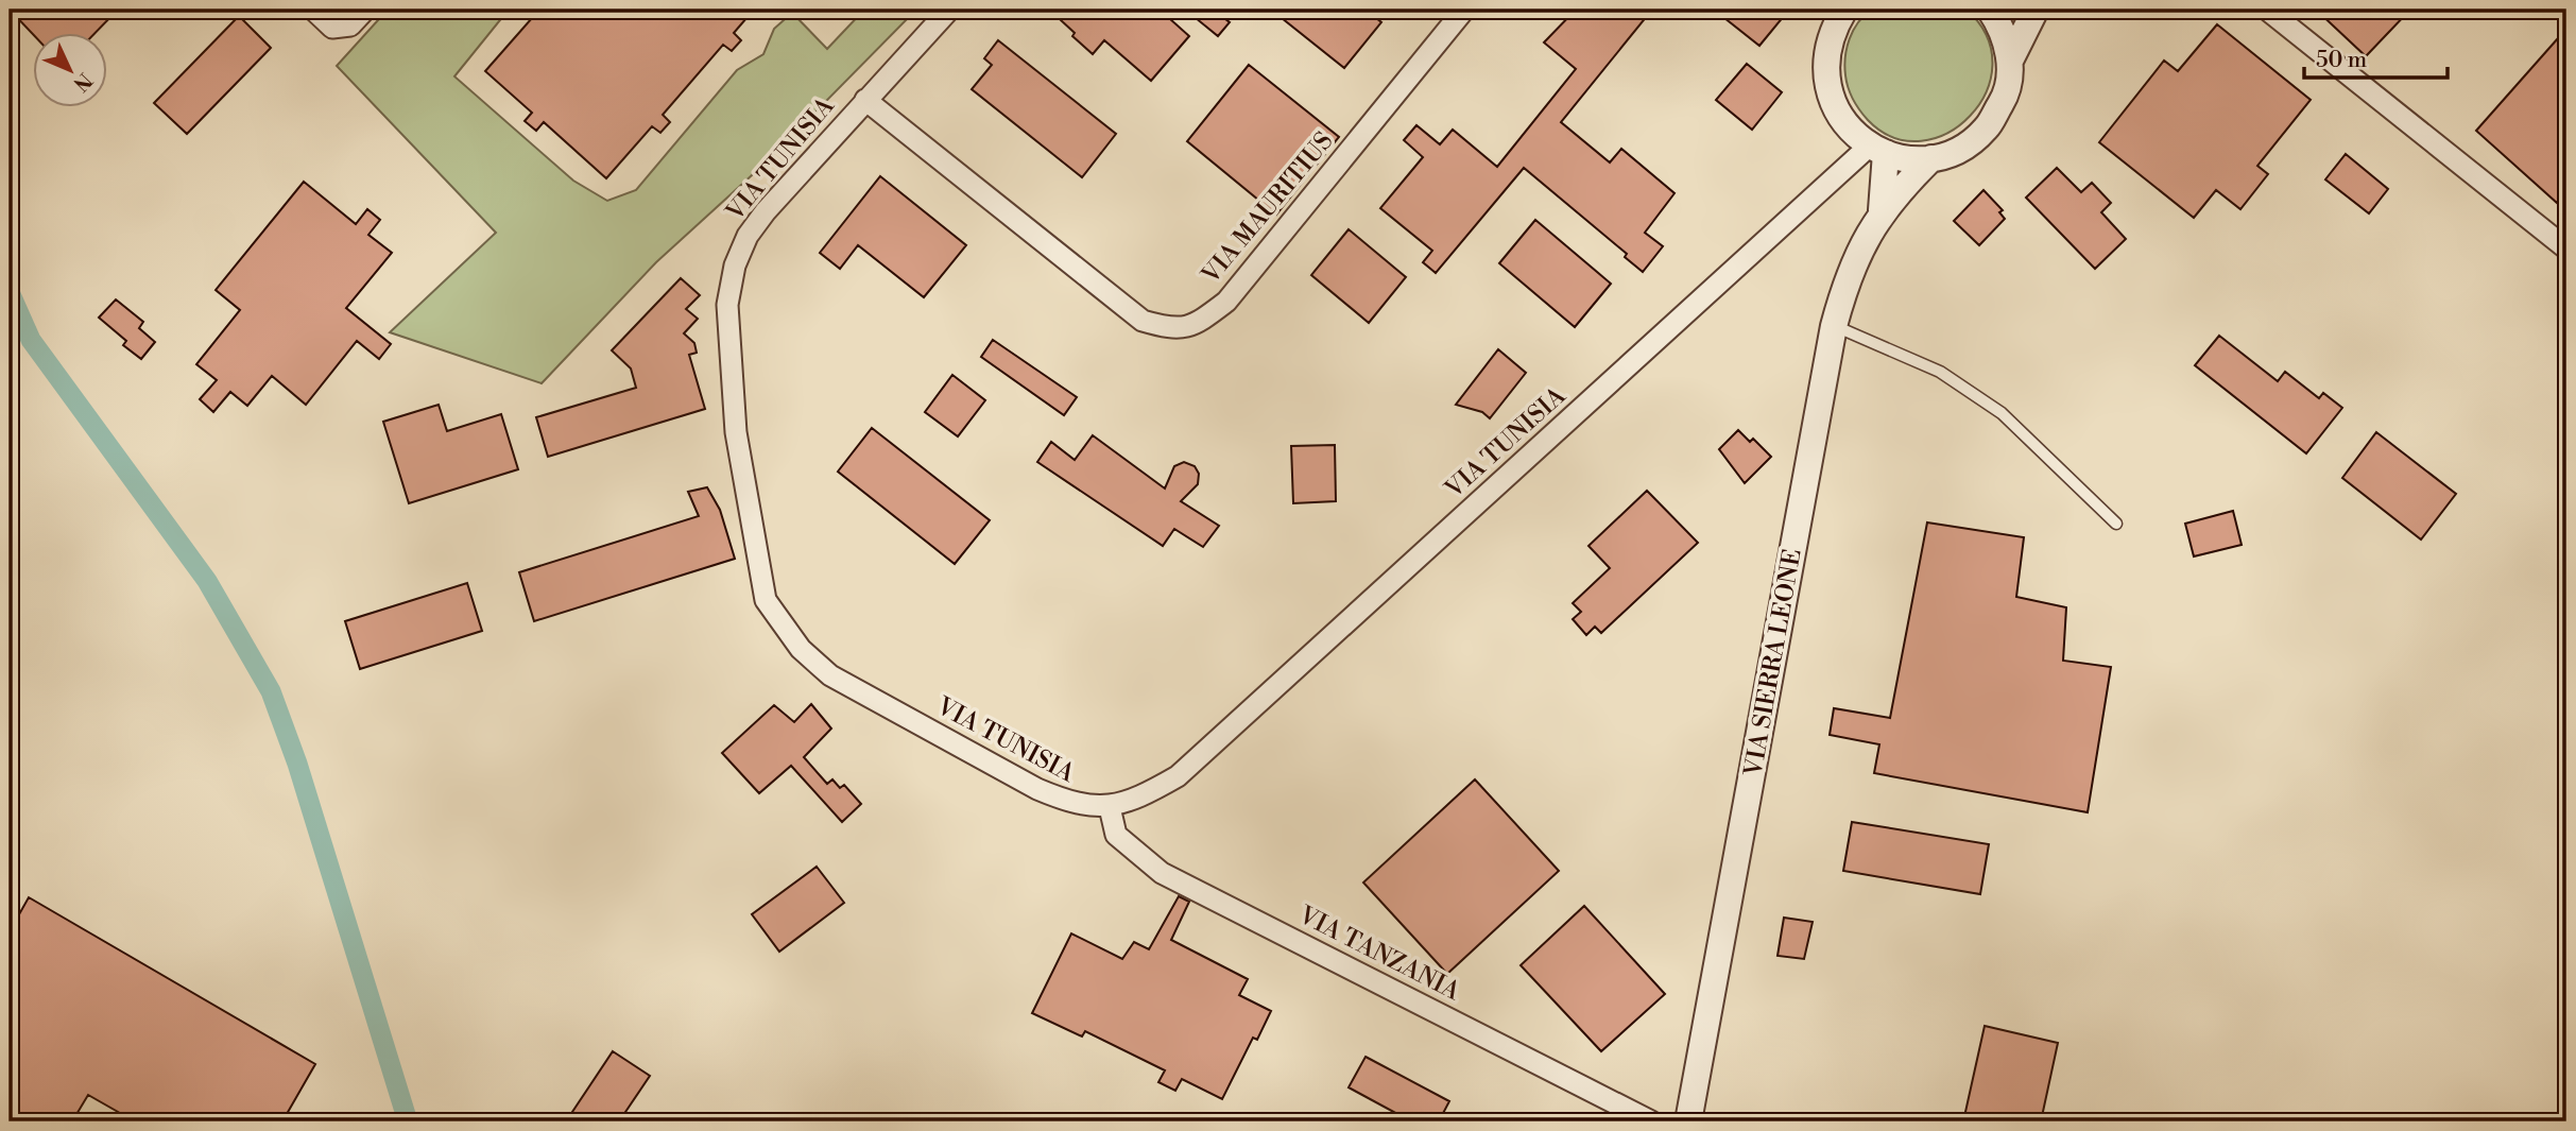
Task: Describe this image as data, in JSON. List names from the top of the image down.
{
  "streets": {
    "street": [
      "VIA TUNISIA",
      "VIA MAURITIUS",
      "VIA SIERRA LEONE",
      "VIA TANZANIA"
    ]
  },
  "crossings": [
    ["VIA TUNISIA", "VIA MAURITIUS"],
    ["VIA TUNISIA", "VIA SIERRA LEONE"],
    ["VIA TUNISIA", "VIA TANZANIA"]
  ],
  "scale_bar": "50 m",
  "north": "bottom right"
}
